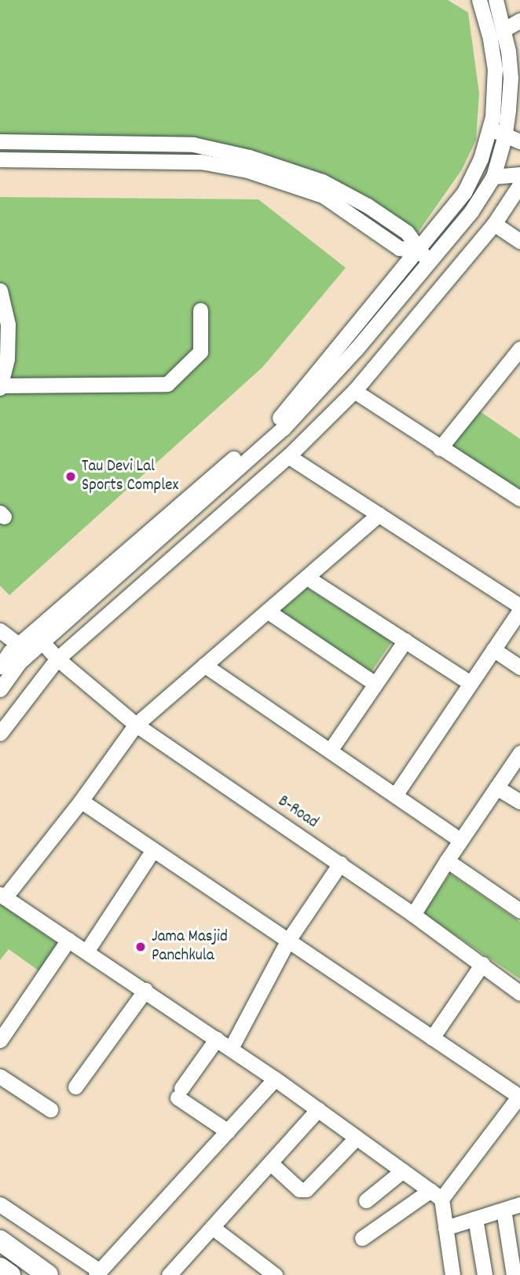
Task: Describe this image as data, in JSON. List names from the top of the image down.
{
  "streets": {
    "street": ["B-Road"]
  },
  "places": ["Tau Devi Lal Sports Complex", "Jama Masjid Panchkula"]
}
